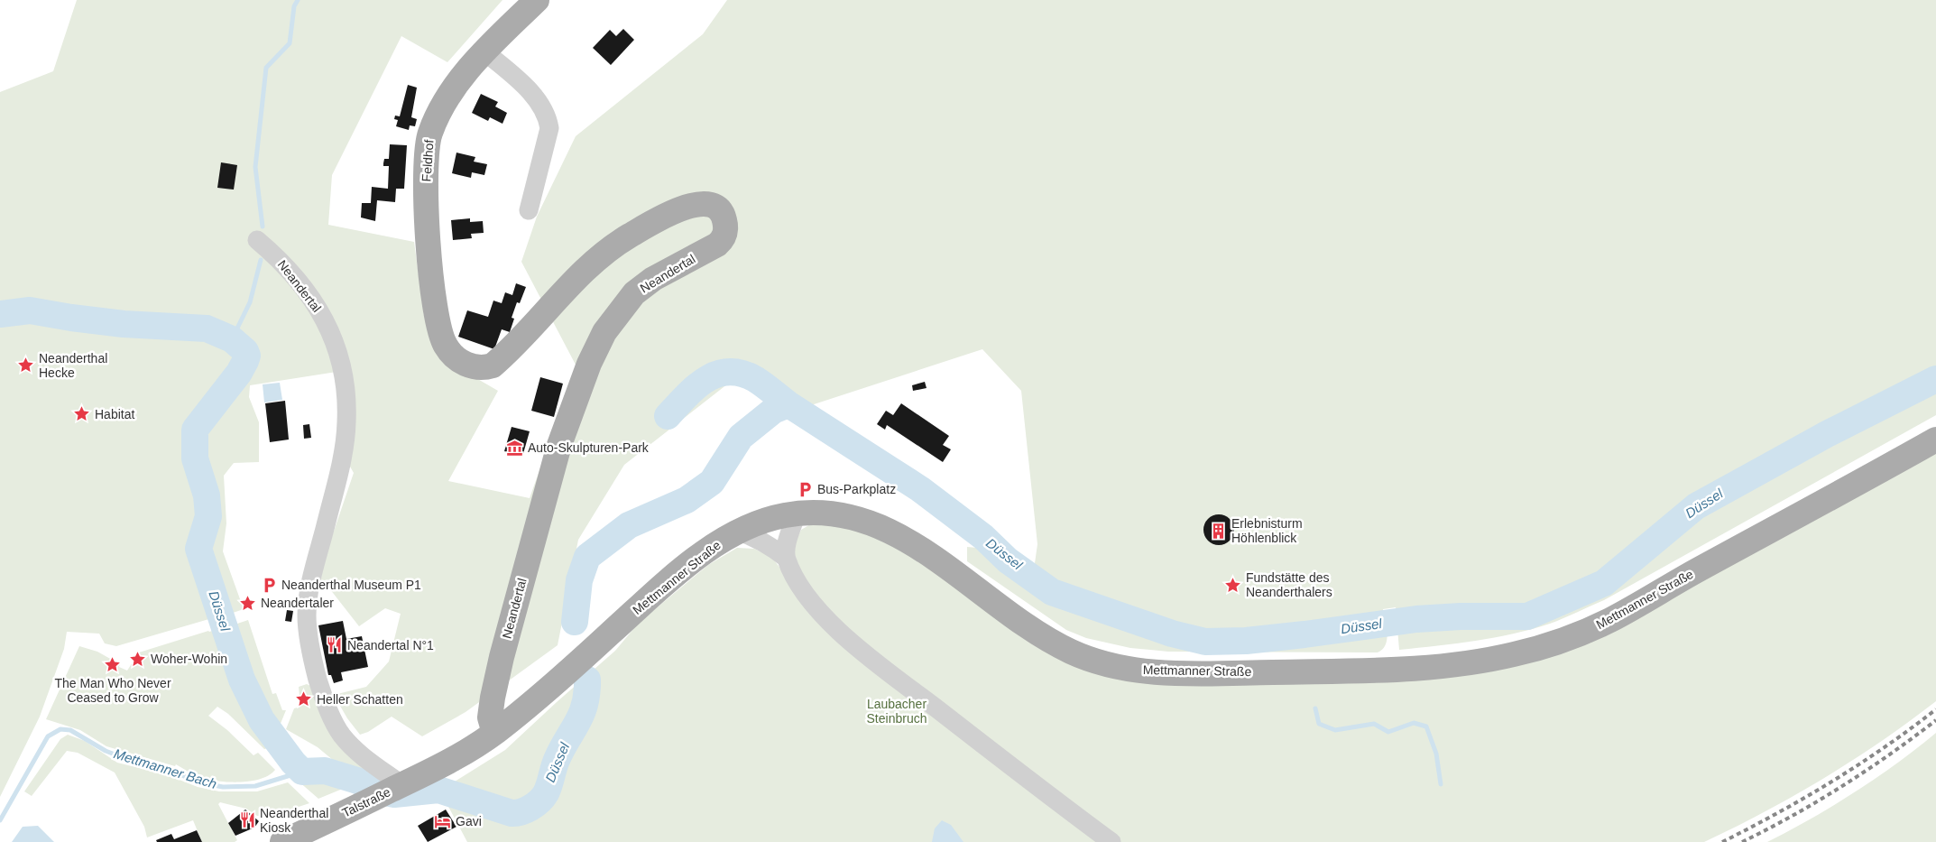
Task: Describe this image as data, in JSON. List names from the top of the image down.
{
  "streets": {
    "main road": [
      "Feldhof",
      "Neandertal",
      "Mettmanner Straße",
      "Talstraße"
    ]
  },
  "crossings": [
    ["Feldhof", "Neandertal"],
    ["Neandertal", "Mettmanner Straße"],
    ["Neandertal", "Talstraße"],
    ["Mettmanner Straße", "Talstraße"]
  ],
  "water": ["Düssel", "Mettmanner Bach"],
  "parks": ["Laubacher Steinbruch"],
  "places": {
    "place": [
      "Neanderthal Hecke",
      "Habitat",
      "Fundstätte des Neanderthalers",
      "Neandertaler",
      "Woher-Wohin",
      "The Man Who Never Ceased to Grow",
      "Heller Schatten"
    ],
    "museum": ["Auto-Skulpturen-Park"],
    "parking": ["Bus-Parkplatz", "Neanderthal Museum P1"],
    "building": ["Erlebnisturm Höhlenblick"],
    "restaurant": ["Neandertal N°1", "Neanderthal Kiosk"],
    "hotel": ["Gavi"]
  }
}
